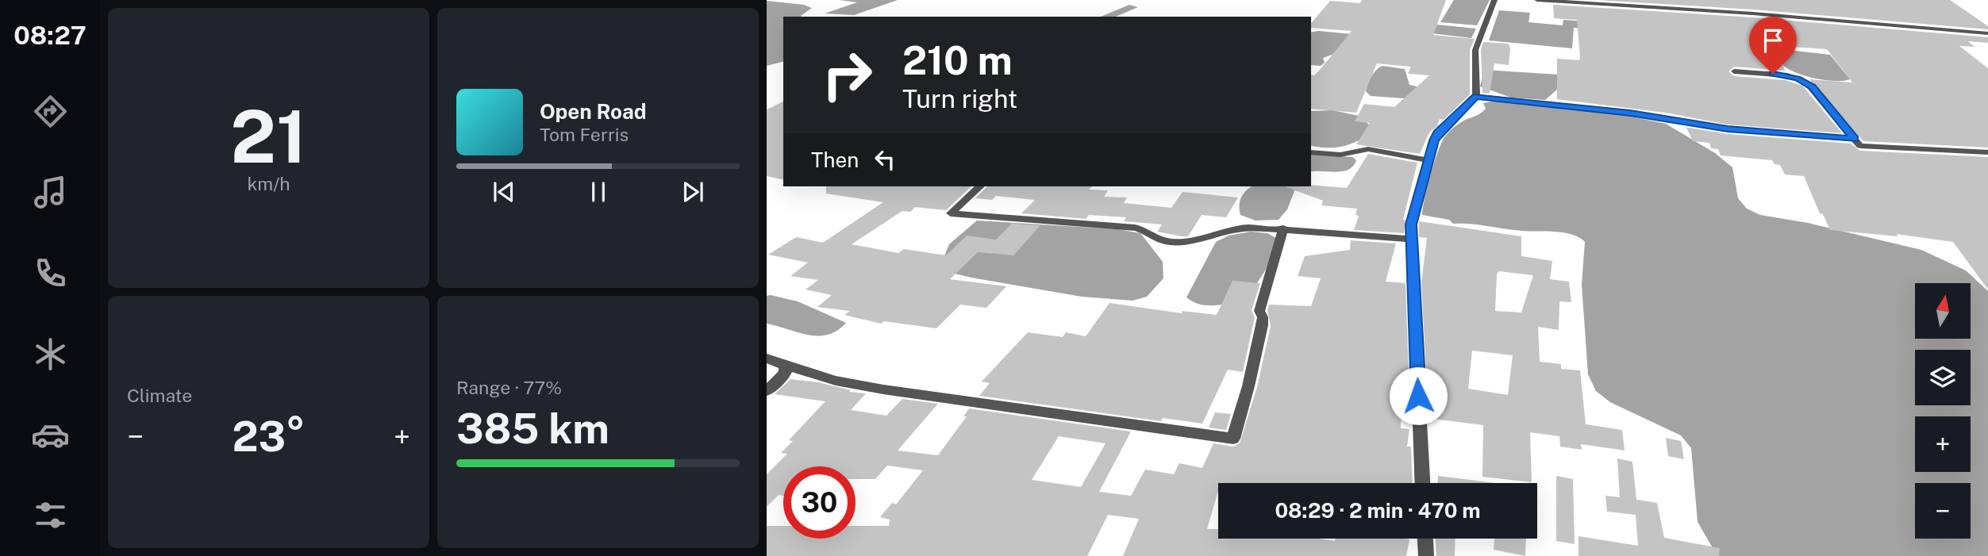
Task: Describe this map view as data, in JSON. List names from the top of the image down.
{
  "north": "top",
  "page": {
    "tabs": "08:27",
    "tile": [
      ["21", "km/h"],
      "Climate",
      ["Range · 77%", "385 km"]
    ],
    "turn": ["210 m", "Turn right"],
    "song": ["Open Road", "Tom Ferris"],
    "then": "Then",
    "map_buttons": ["+", "−"],
    "heat": ["−", "23°", "+"],
    "limit": "30",
    "trip": "08:29 · 2 min · 470 m"
  }
}
